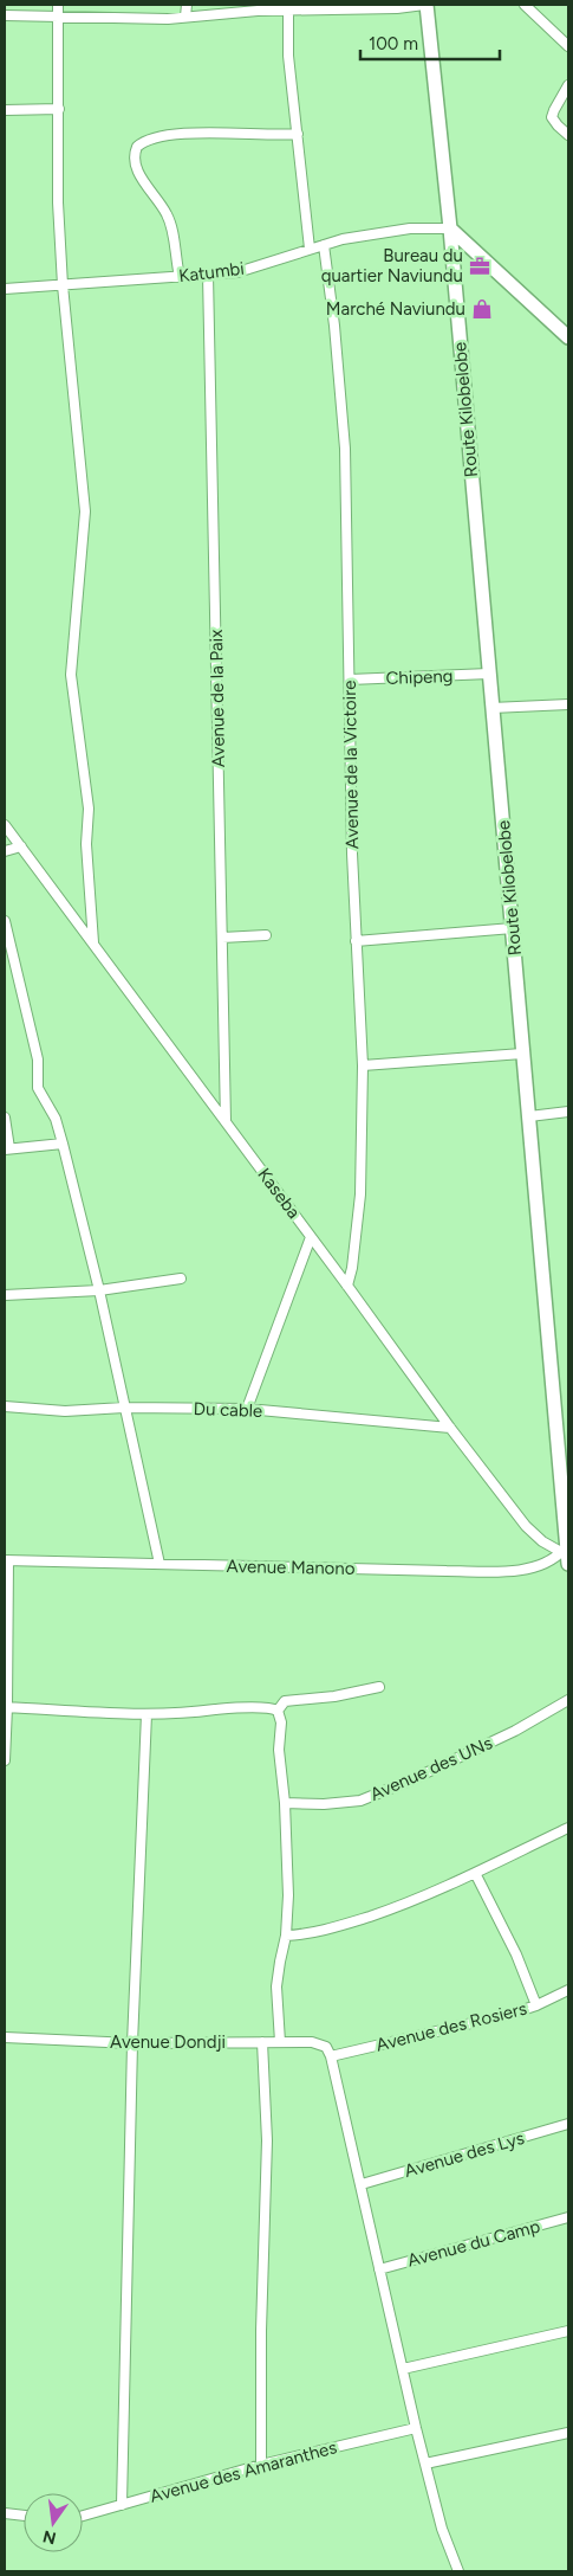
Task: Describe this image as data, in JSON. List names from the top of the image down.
{
  "streets": {
    "street": [
      "Katumbi",
      "Route Kilobelobe",
      "Chipeng",
      "Avenue de la Paix",
      "Avenue de la Victoire",
      "Kaseba",
      "Du cable",
      "Avenue Manono",
      "Avenue des UNs",
      "Avenue des Rosiers",
      "Avenue Dondji",
      "Avenue des Lys",
      "Avenue du Camp",
      "Avenue des Amaranthes"
    ]
  },
  "crossings": [
    ["Katumbi", "Route Kilobelobe"],
    ["Katumbi", "Avenue de la Paix"],
    ["Katumbi", "Avenue de la Victoire"],
    ["Route Kilobelobe", "Chipeng"],
    ["Route Kilobelobe", "Kaseba"],
    ["Route Kilobelobe", "Avenue Manono"],
    ["Chipeng", "Avenue de la Victoire"],
    ["Avenue de la Paix", "Kaseba"],
    ["Avenue de la Victoire", "Kaseba"],
    ["Kaseba", "Du cable"],
    ["Kaseba", "Avenue Manono"],
    ["Avenue des Rosiers", "Avenue Dondji"]
  ],
  "places": {
    "office": ["Bureau du quartier Naviundu"],
    "shop": ["Marché Naviundu"]
  },
  "scale_bar": "100 m",
  "north": "bottom"
}
